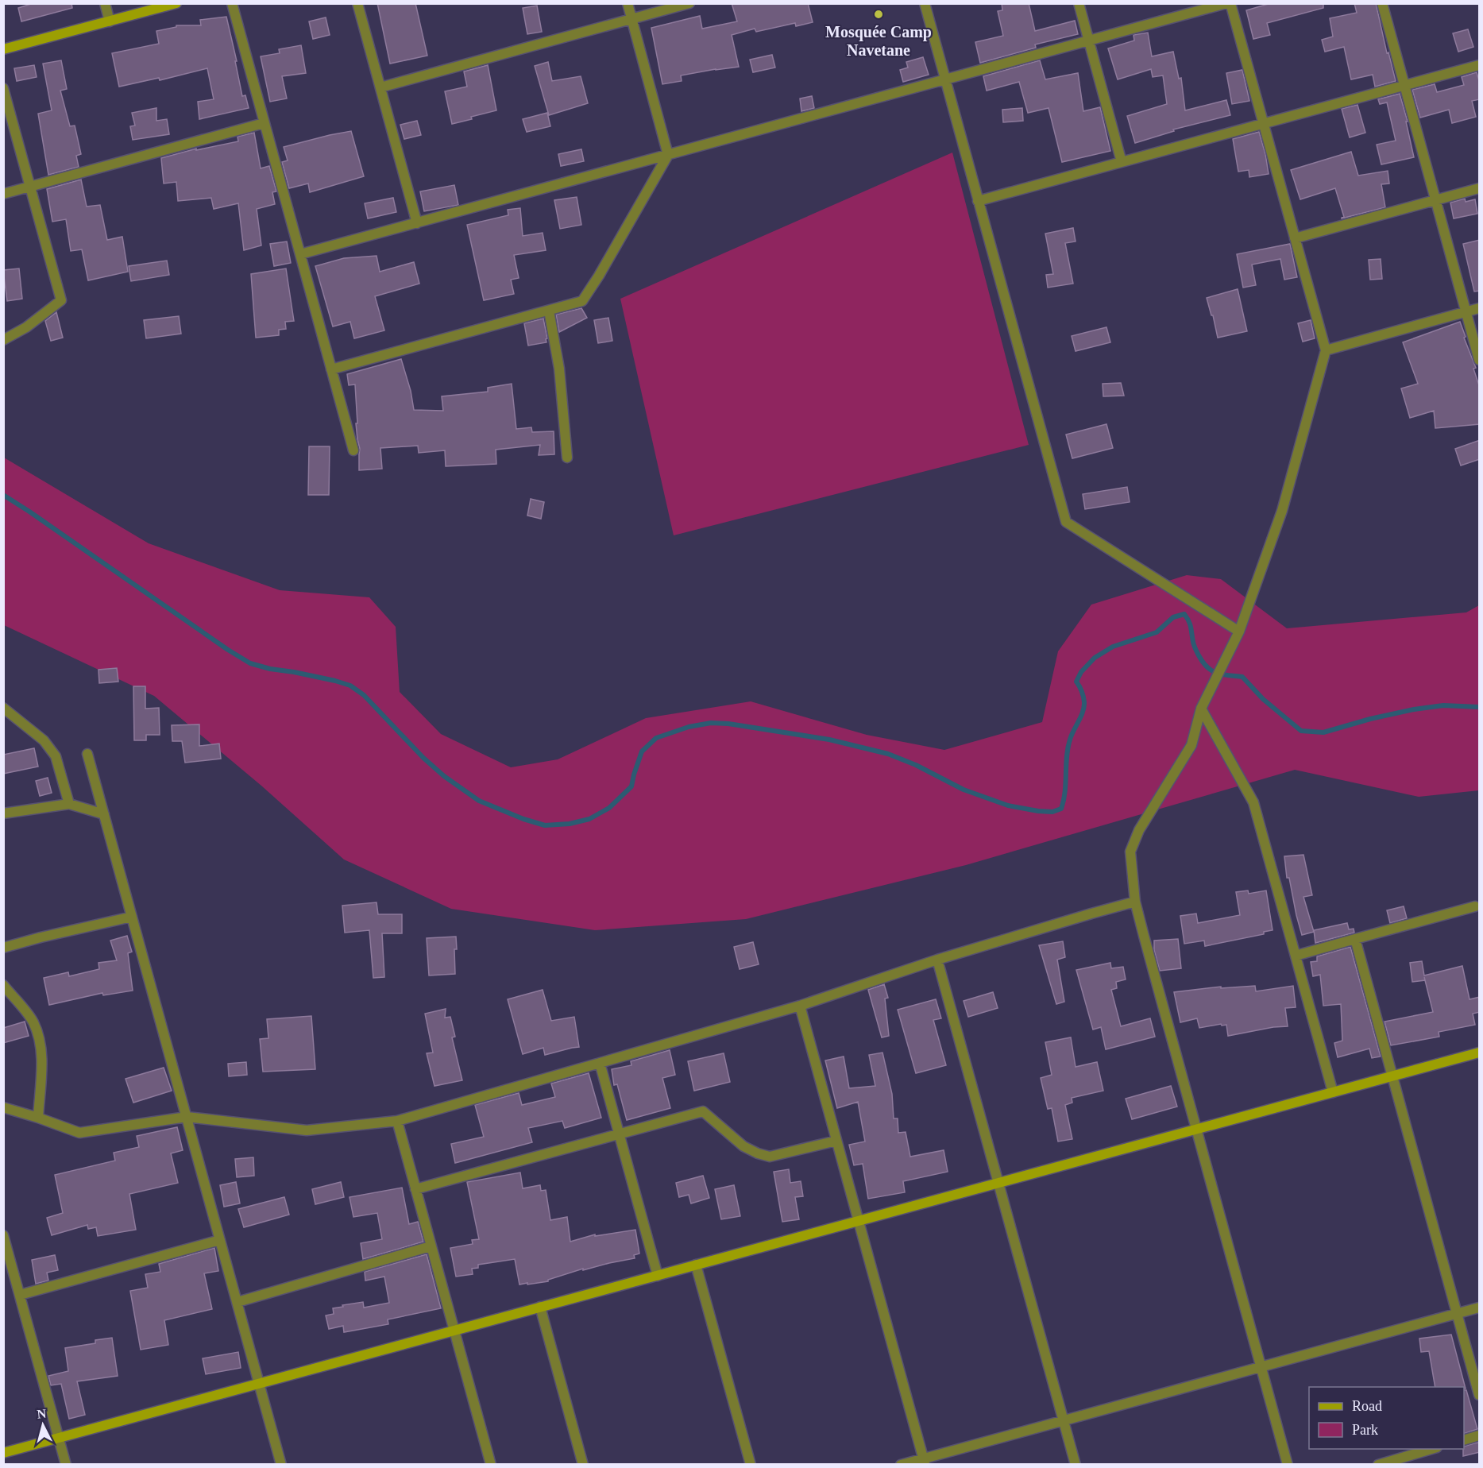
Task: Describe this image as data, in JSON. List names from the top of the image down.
{
  "places": ["Mosquée Camp Navetane"],
  "legend": ["Road", "Park"],
  "north": "top"
}
